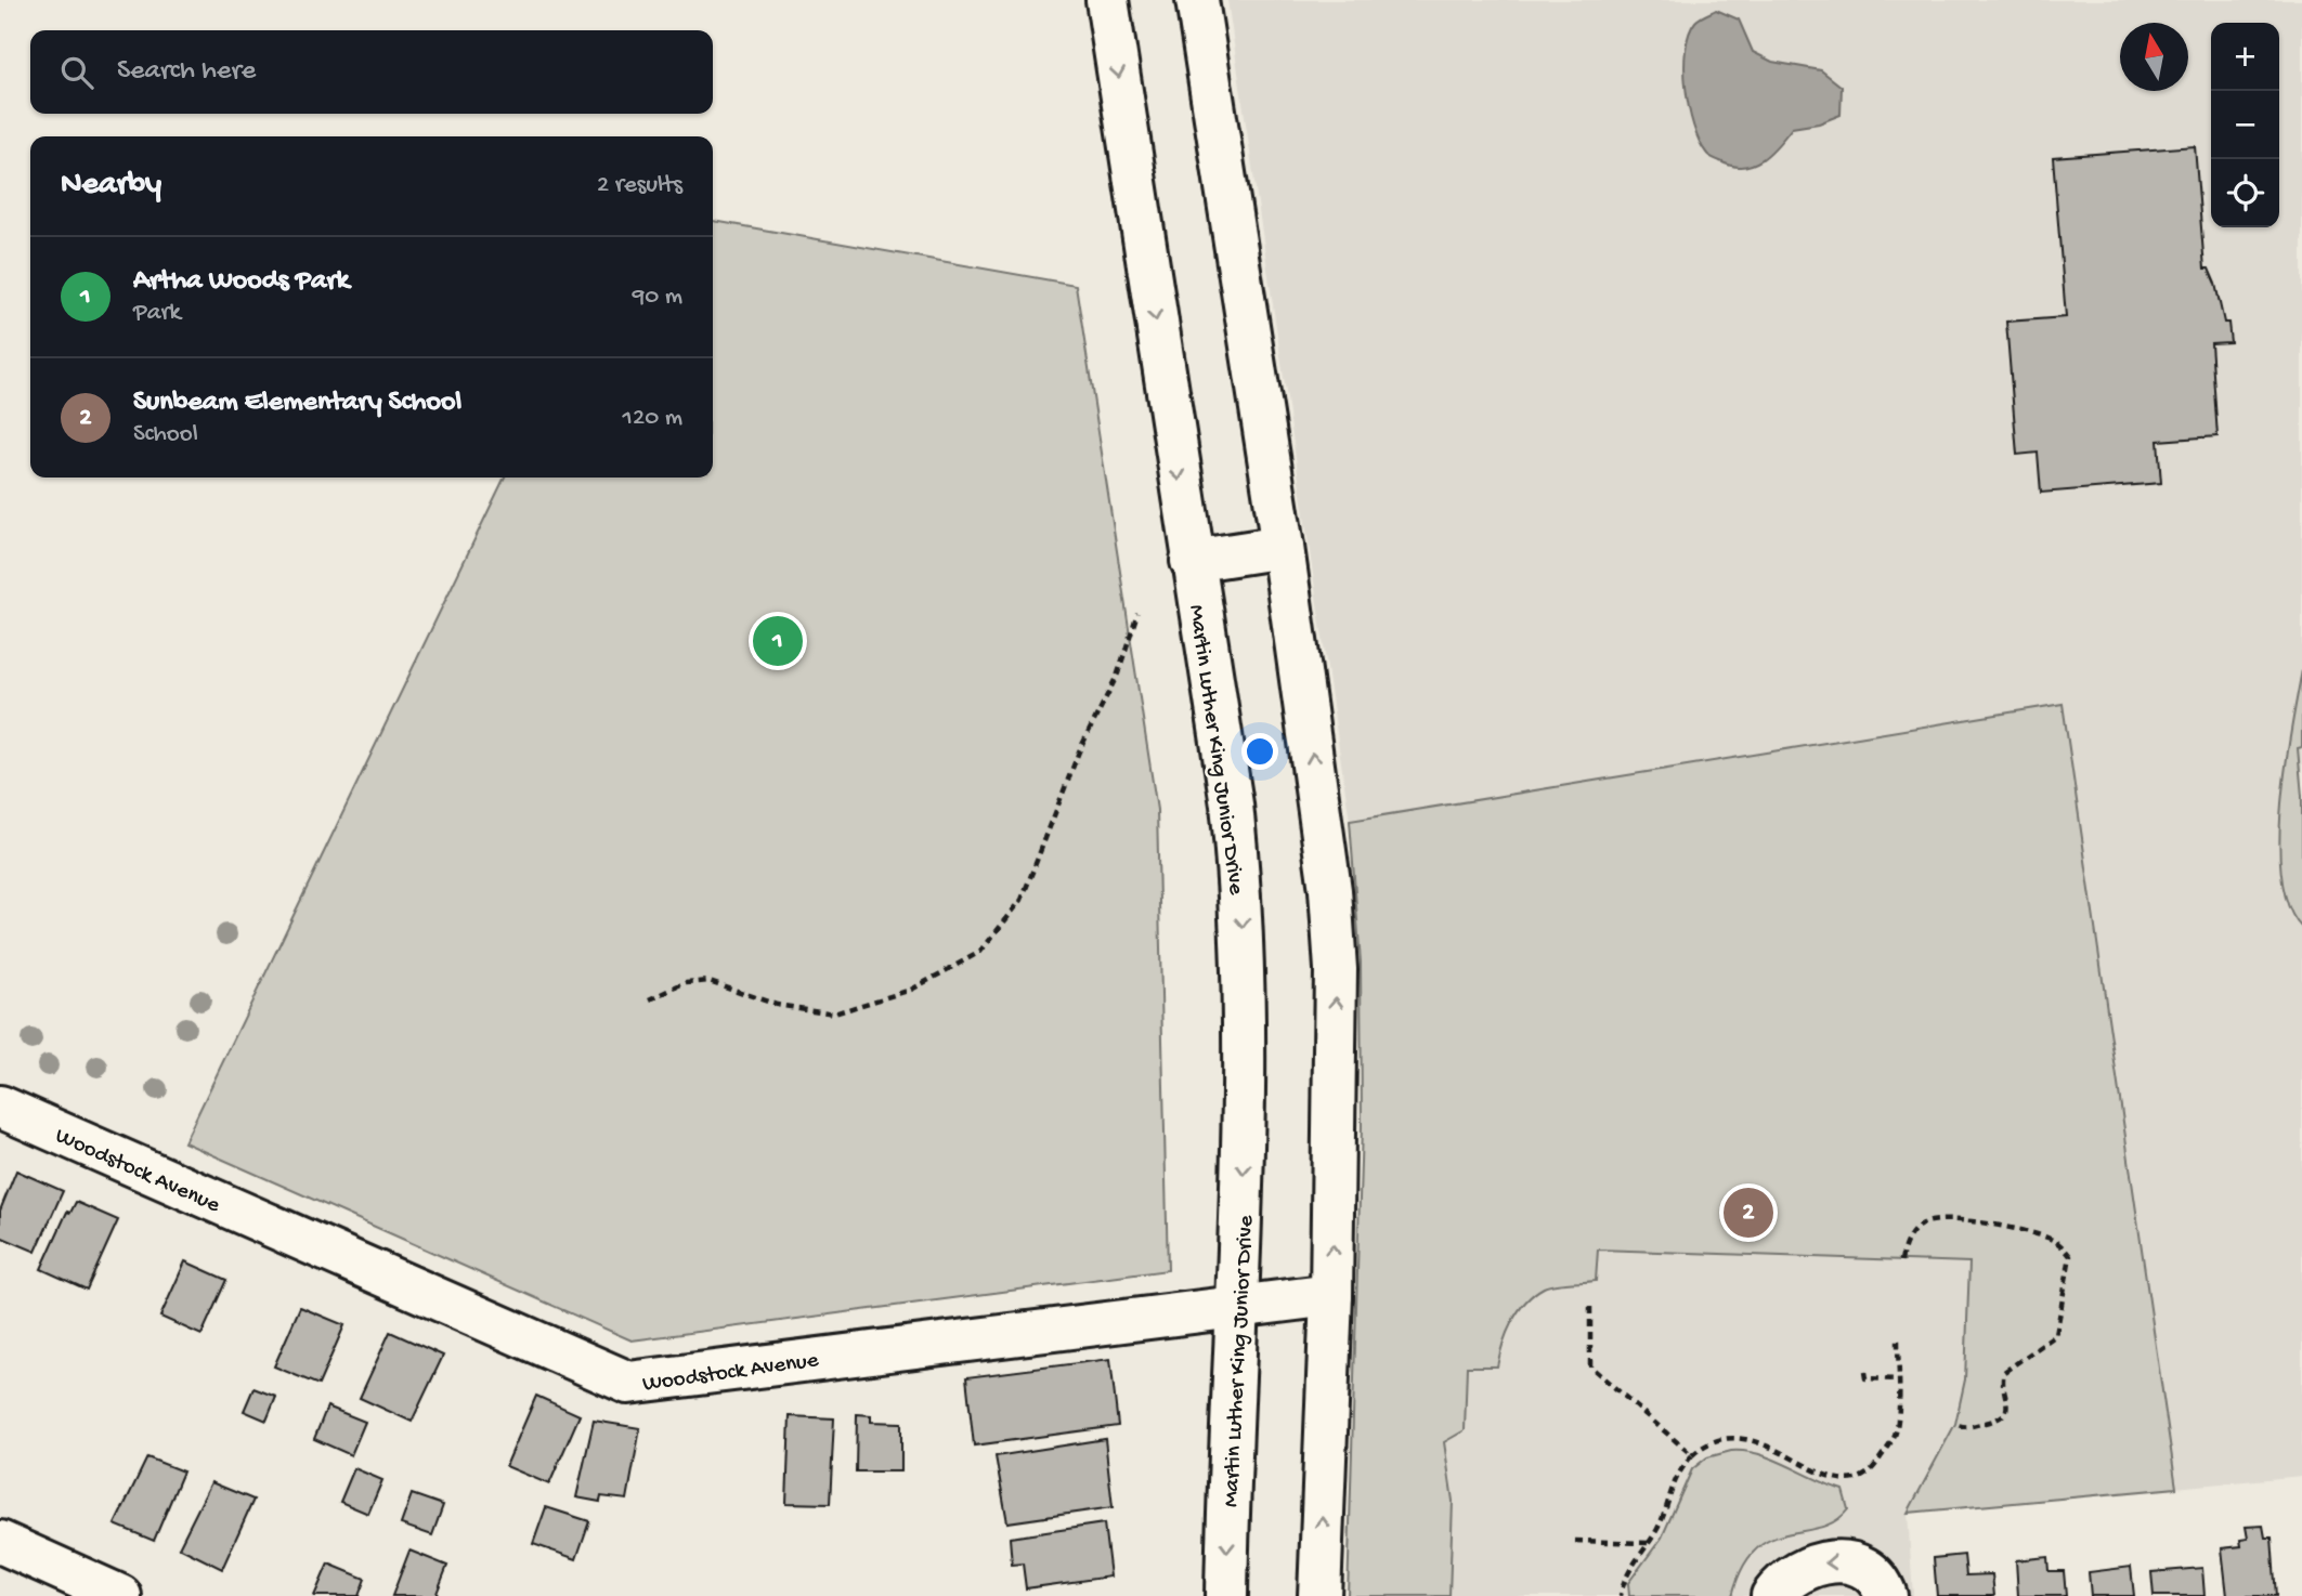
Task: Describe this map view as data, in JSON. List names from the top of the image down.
{
  "streets": {
    "main road": ["Martin Luther King Junior Drive", "Woodstock Avenue"]
  },
  "crossings": [
    ["Martin Luther King Junior Drive", "Woodstock Avenue"]
  ],
  "north": "top",
  "page": {
    "map_buttons": ["+", "−"],
    "search": "Search here",
    "heading": ["Nearby", "2 results"],
    "list": [
      {
        "mark": "1",
        "name": "Artha Woods Park",
        "note": "Park",
        "value": "90 m"
      },
      {
        "mark": "2",
        "name": "Sunbeam Elementary School",
        "note": "School",
        "value": "120 m"
      }
    ],
    "pins": ["1", "2"]
  }
}
